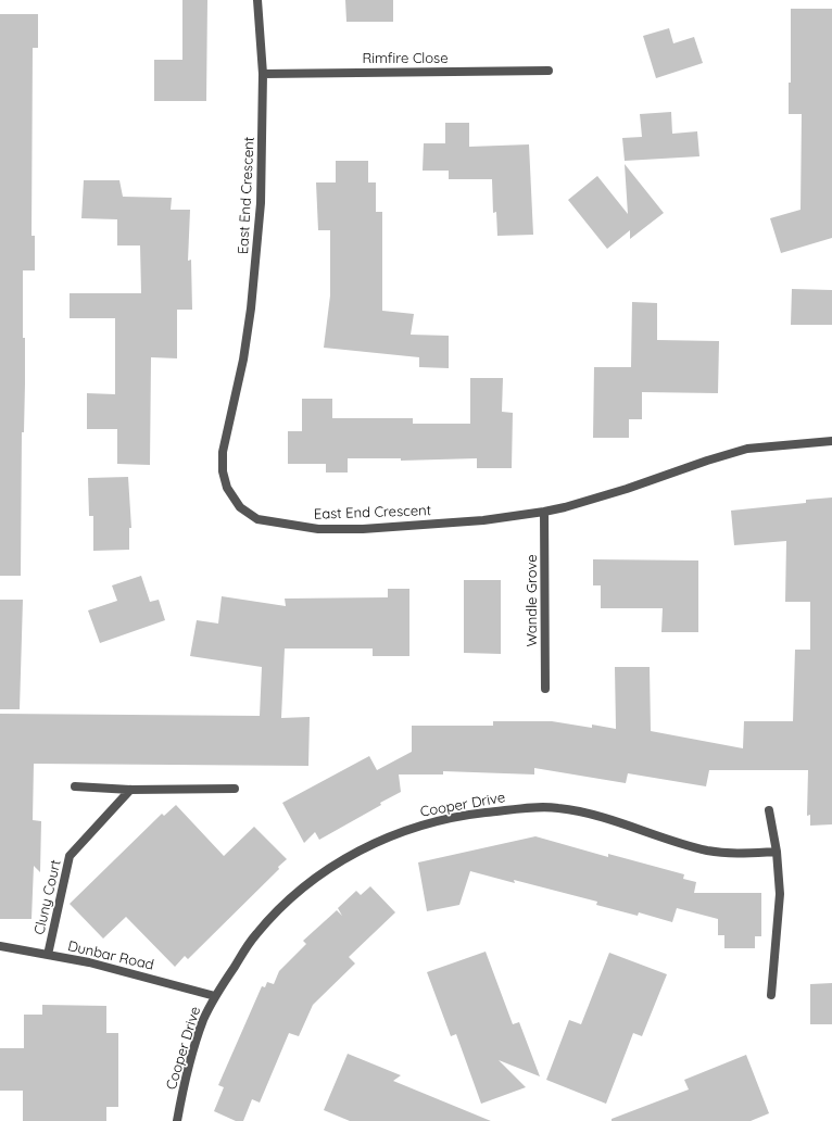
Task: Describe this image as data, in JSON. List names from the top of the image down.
{
  "streets": {
    "street": [
      "Rimfire Close",
      "East End Crescent",
      "Wandle Grove",
      "Cooper Drive",
      "Cluny Court",
      "Dunbar Road"
    ]
  },
  "crossings": [
    ["Rimfire Close", "East End Crescent"],
    ["East End Crescent", "Wandle Grove"],
    ["Cooper Drive", "Dunbar Road"],
    ["Cluny Court", "Dunbar Road"]
  ]
}
